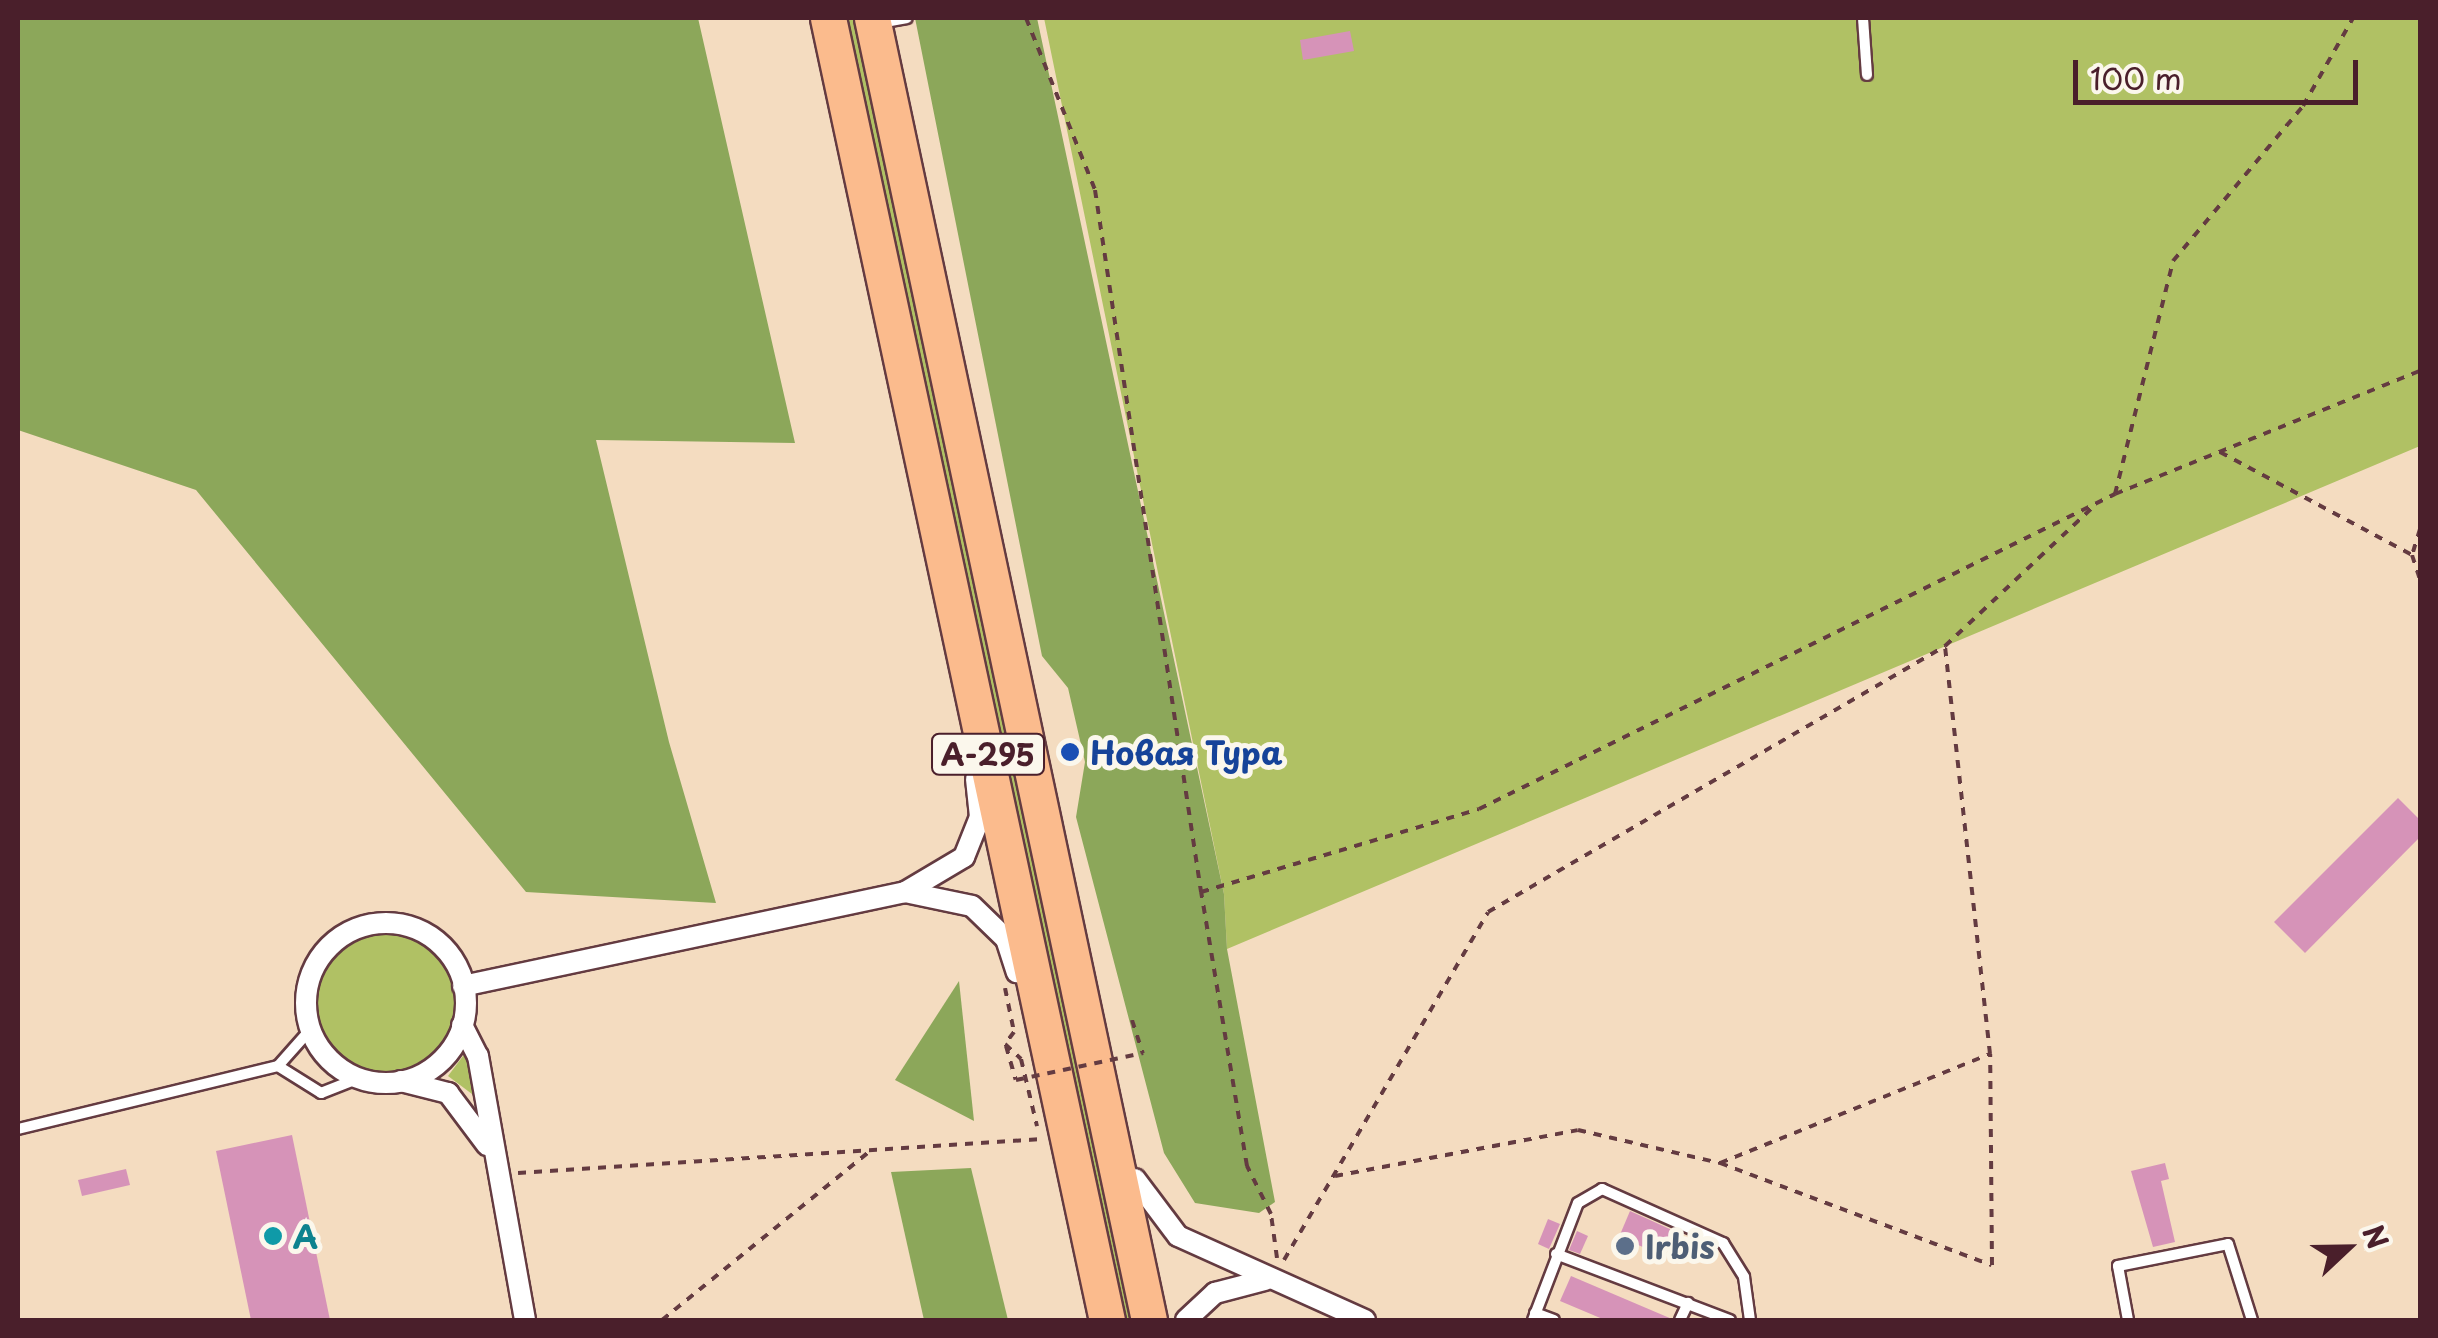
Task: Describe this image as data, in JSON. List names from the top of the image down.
{
  "streets": {
    "highway": ["А-295"]
  },
  "places": ["Новая Тура", "А", "Irbis"],
  "scale_bar": "100 m",
  "north": "right"
}
